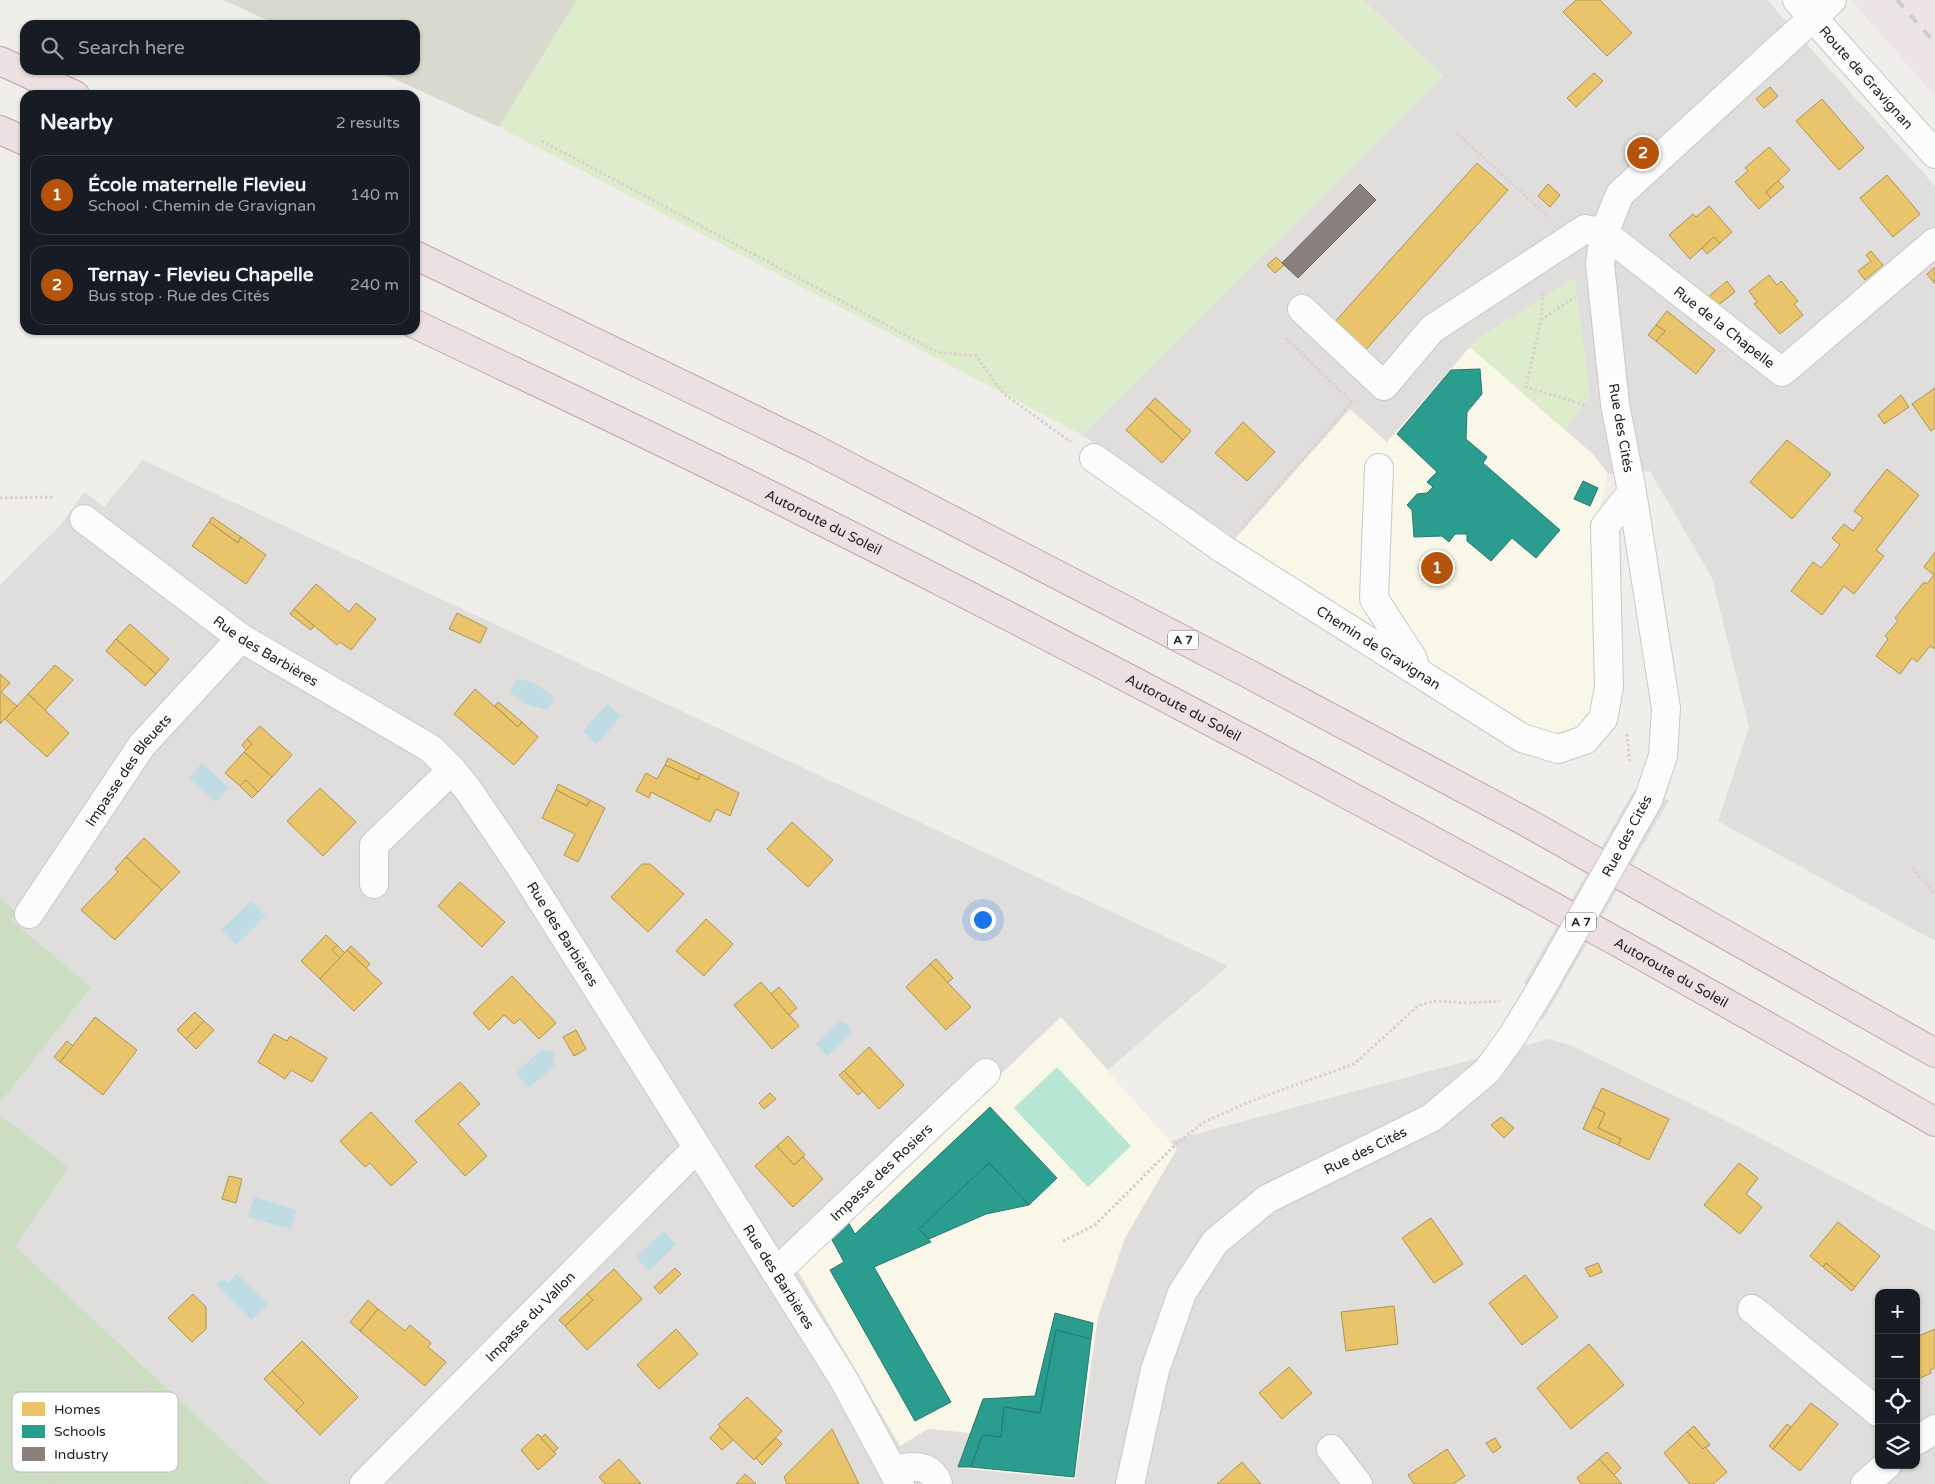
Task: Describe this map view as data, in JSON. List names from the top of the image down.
{
  "streets": {
    "highway": ["Autoroute du Soleil", "A 7"],
    "street": [
      "Route de Gravignan",
      "Rue de la Chapelle",
      "Rue des Cités",
      "Chemin de Gravignan",
      "Rue des Barbières",
      "Impasse des Bleuets",
      "Impasse des Rosiers",
      "Impasse du Vallon"
    ]
  },
  "crossings": [
    ["Route de Gravignan", "Rue des Cités"],
    ["Rue de la Chapelle", "Rue des Cités"],
    ["Rue des Cités", "Chemin de Gravignan"],
    ["Rue des Barbières", "Impasse des Bleuets"],
    ["Rue des Barbières", "Impasse des Rosiers"],
    ["Rue des Barbières", "Impasse du Vallon"]
  ],
  "legend": ["Homes", "Schools", "Industry"],
  "page": {
    "search": "Search here",
    "heading": ["Nearby", "2 results"],
    "pins": ["2", "1"],
    "list": [
      {
        "mark": "1",
        "name": "École maternelle Flevieu",
        "note": "School · Chemin de Gravignan",
        "value": "140 m"
      },
      {
        "mark": "2",
        "name": "Ternay - Flevieu Chapelle",
        "note": "Bus stop · Rue des Cités",
        "value": "240 m"
      }
    ],
    "map_buttons": ["+", "−"]
  }
}
